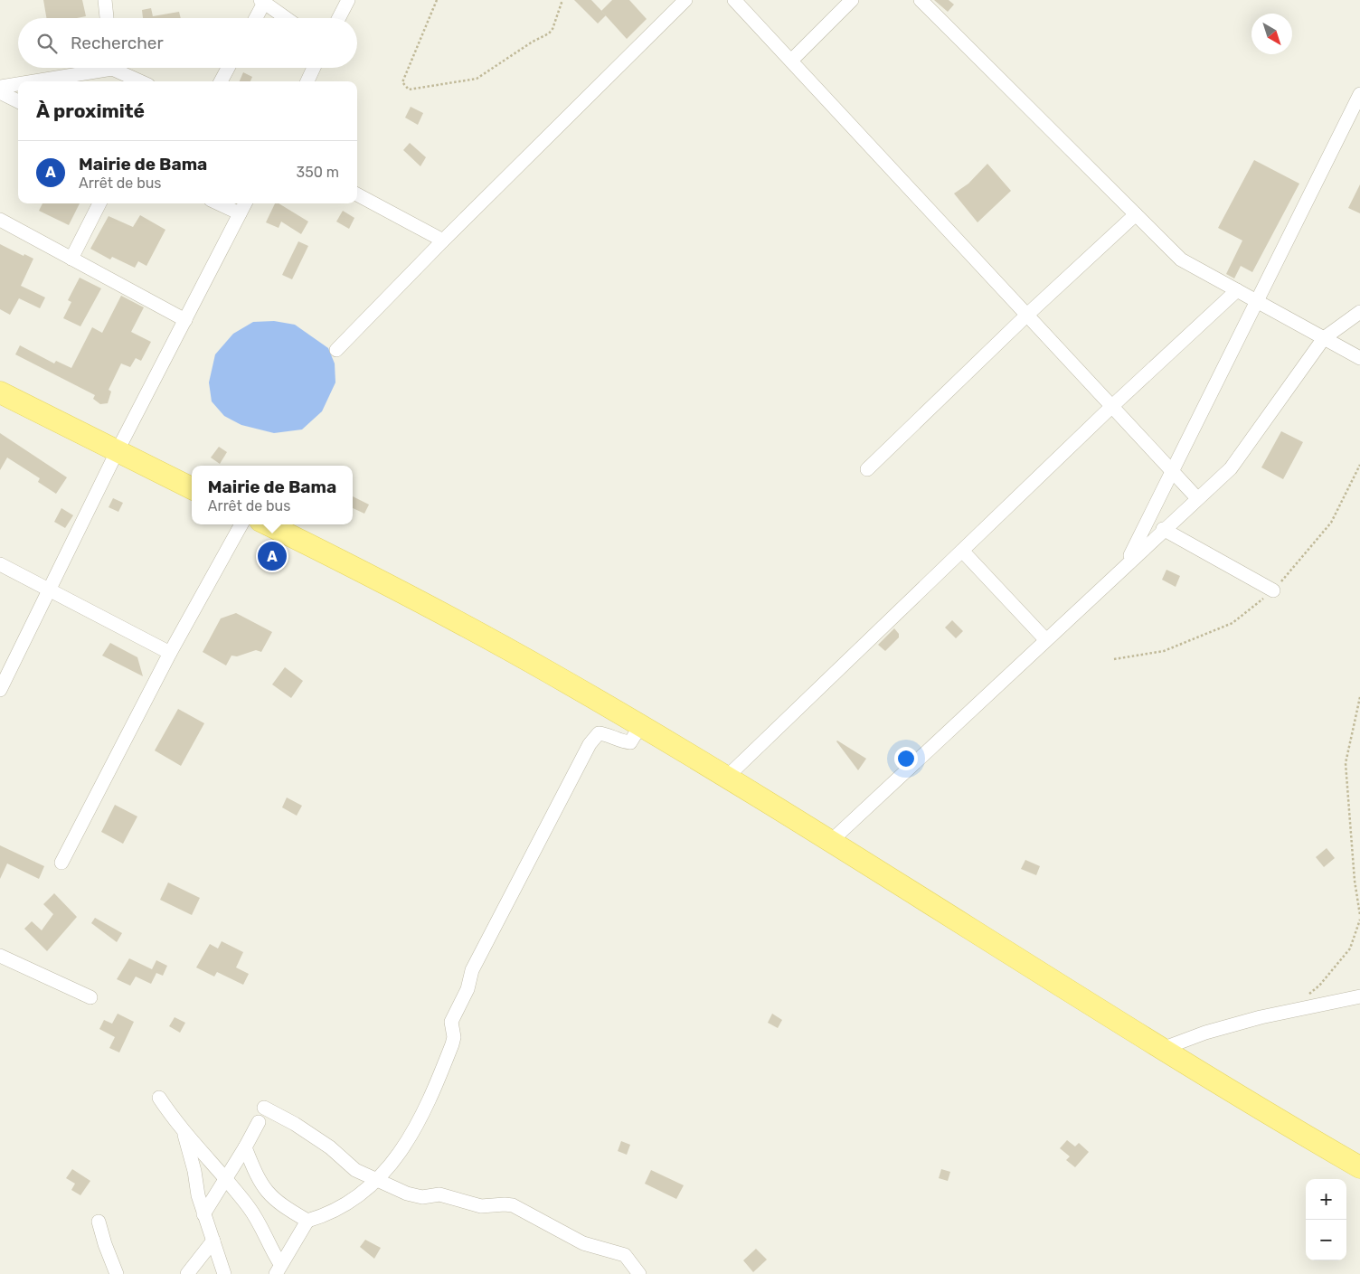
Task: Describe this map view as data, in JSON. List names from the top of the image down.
{
  "north": "bottom right",
  "page": {
    "search": "Rechercher",
    "heading": "À proximité",
    "list": [
      {
        "mark": "A",
        "name": "Mairie de Bama",
        "note": "Arrêt de bus",
        "value": "350 m"
      }
    ],
    "popup": ["Mairie de Bama", "Arrêt de bus"],
    "pins": "A",
    "map_buttons": ["+", "−"]
  }
}
